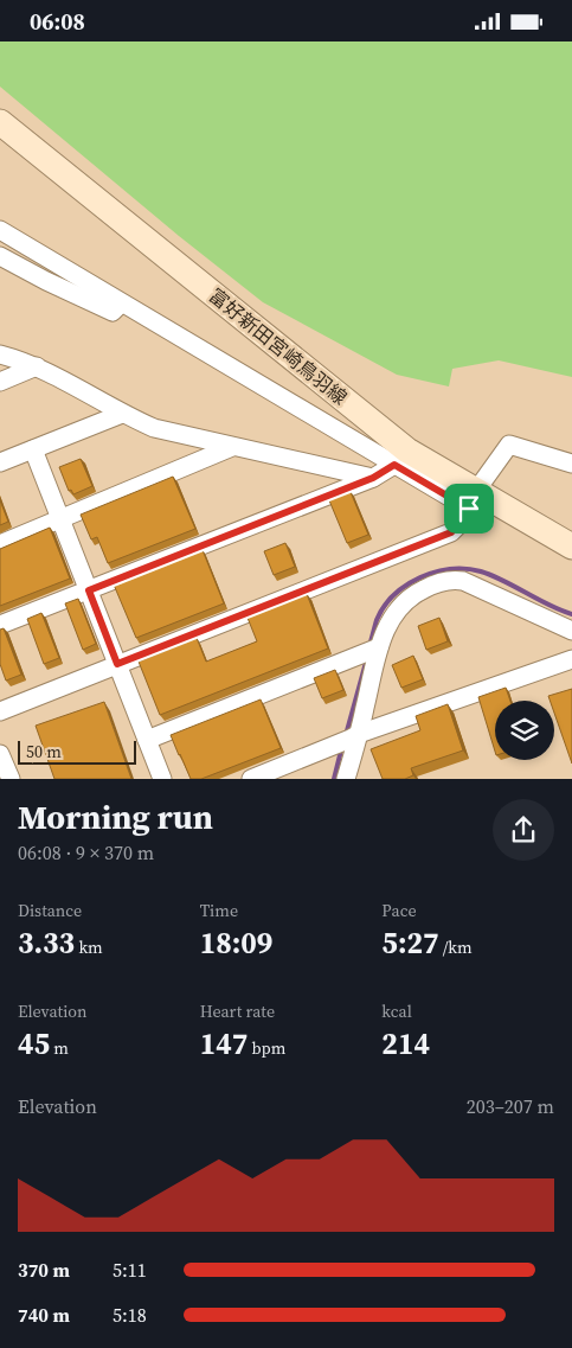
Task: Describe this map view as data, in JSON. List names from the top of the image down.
{
  "streets": {
    "main road": ["富好新田宮崎鳥羽線"]
  },
  "scale_bar": "50 m",
  "page": {
    "status": "06:08",
    "scale": "50 m",
    "heading": ["Morning run", "06:08 · 9 × 370 m"],
    "stats": [
      ["Distance", "3.33 km"],
      ["Time", "18:09"],
      ["Pace", "5:27 /km"],
      ["Elevation", "45 m"],
      ["Heart rate", "147 bpm"],
      ["kcal", "214"]
    ],
    "chart": ["Elevation", "203–207 m"],
    "list": [
      {
        "name": "370 m",
        "note": "5:11"
      },
      {
        "name": "740 m",
        "note": "5:18"
      }
    ]
  }
}
